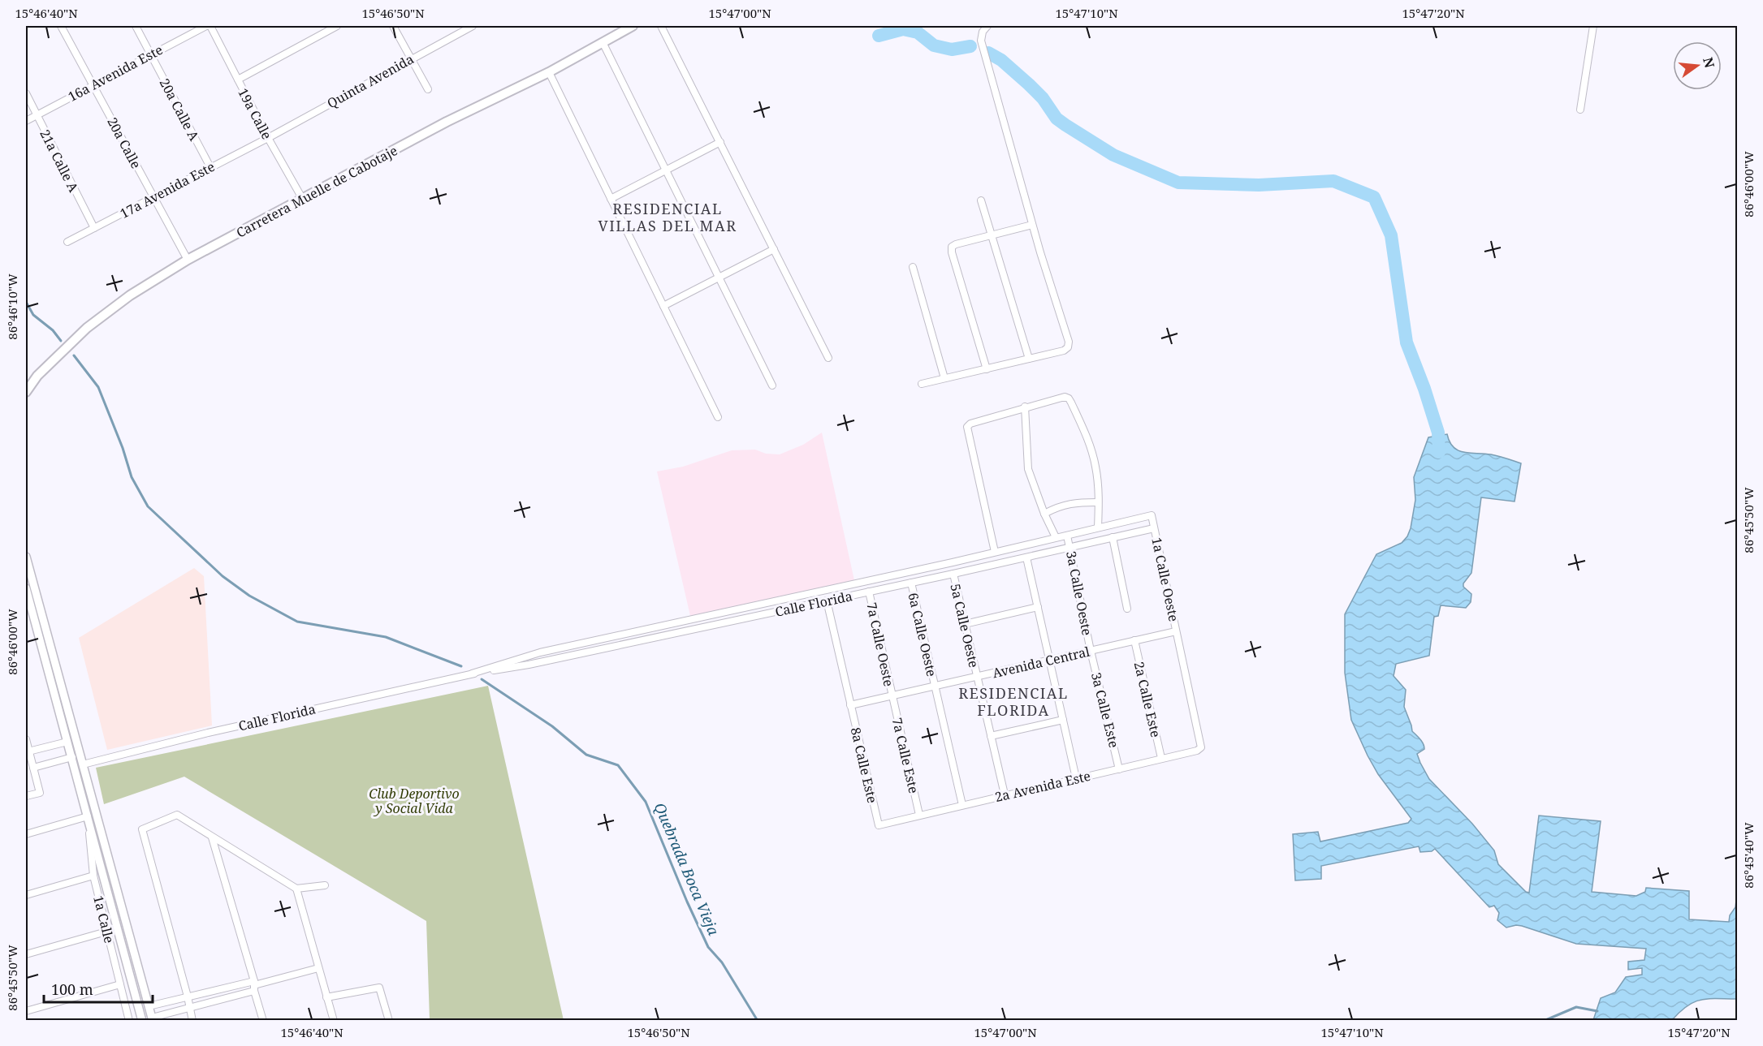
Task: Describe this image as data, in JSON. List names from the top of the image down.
{
  "streets": {
    "main road": ["Carretera Muelle de Cabotaje"],
    "street": [
      "16a Avenida Este",
      "Quinta Avenida",
      "20a Calle A",
      "19a Calle",
      "20a Calle",
      "21a Calle A",
      "17a Avenida Este",
      "1a Calle Oeste",
      "3a Calle Oeste",
      "Calle Florida",
      "5a Calle Oeste",
      "6a Calle Oeste",
      "7a Calle Oeste",
      "Avenida Central",
      "2a Calle Este",
      "3a Calle Este",
      "7a Calle Este",
      "8a Calle Este",
      "2a Avenida Este",
      "1a Calle"
    ]
  },
  "crossings": [
    ["16a Avenida Este", "20a Calle A"],
    ["16a Avenida Este", "20a Calle"],
    ["16a Avenida Este", "21a Calle A"],
    ["Quinta Avenida", "19a Calle"],
    ["Quinta Avenida", "17a Avenida Este"],
    ["20a Calle A", "17a Avenida Este"],
    ["19a Calle", "17a Avenida Este"],
    ["19a Calle", "Carretera Muelle de Cabotaje"],
    ["20a Calle", "17a Avenida Este"],
    ["20a Calle", "Carretera Muelle de Cabotaje"],
    ["21a Calle A", "17a Avenida Este"],
    ["1a Calle Oeste", "Calle Florida"],
    ["1a Calle Oeste", "Avenida Central"],
    ["1a Calle Oeste", "2a Avenida Este"],
    ["3a Calle Oeste", "Calle Florida"],
    ["3a Calle Oeste", "Avenida Central"],
    ["3a Calle Oeste", "3a Calle Este"],
    ["Calle Florida", "5a Calle Oeste"],
    ["Calle Florida", "6a Calle Oeste"],
    ["Calle Florida", "7a Calle Oeste"],
    ["Calle Florida", "8a Calle Este"],
    ["5a Calle Oeste", "Avenida Central"],
    ["5a Calle Oeste", "2a Avenida Este"],
    ["6a Calle Oeste", "Avenida Central"],
    ["6a Calle Oeste", "2a Avenida Este"],
    ["7a Calle Oeste", "Avenida Central"],
    ["7a Calle Oeste", "7a Calle Este"],
    ["Avenida Central", "2a Calle Este"],
    ["Avenida Central", "3a Calle Este"],
    ["Avenida Central", "7a Calle Este"],
    ["Avenida Central", "8a Calle Este"],
    ["2a Calle Este", "2a Avenida Este"],
    ["3a Calle Este", "2a Avenida Este"],
    ["7a Calle Este", "2a Avenida Este"],
    ["8a Calle Este", "2a Avenida Este"]
  ],
  "districts": ["RESIDENCIAL VILLAS DEL MAR", "RESIDENCIAL FLORIDA"],
  "water": ["Quebrada Boca Vieja"],
  "parks": ["Club Deportivo y Social Vida"],
  "scale_bar": "100 m",
  "north": "right",
  "coordinates": [
    "15°46'40\"N",
    "15°46'50\"N",
    "15°47'00\"N",
    "15°47'10\"N",
    "15°47'20\"N",
    "86°46'00\"W",
    "86°46'10\"W",
    "86°45'50\"W",
    "86°45'40\"W"
  ]
}
